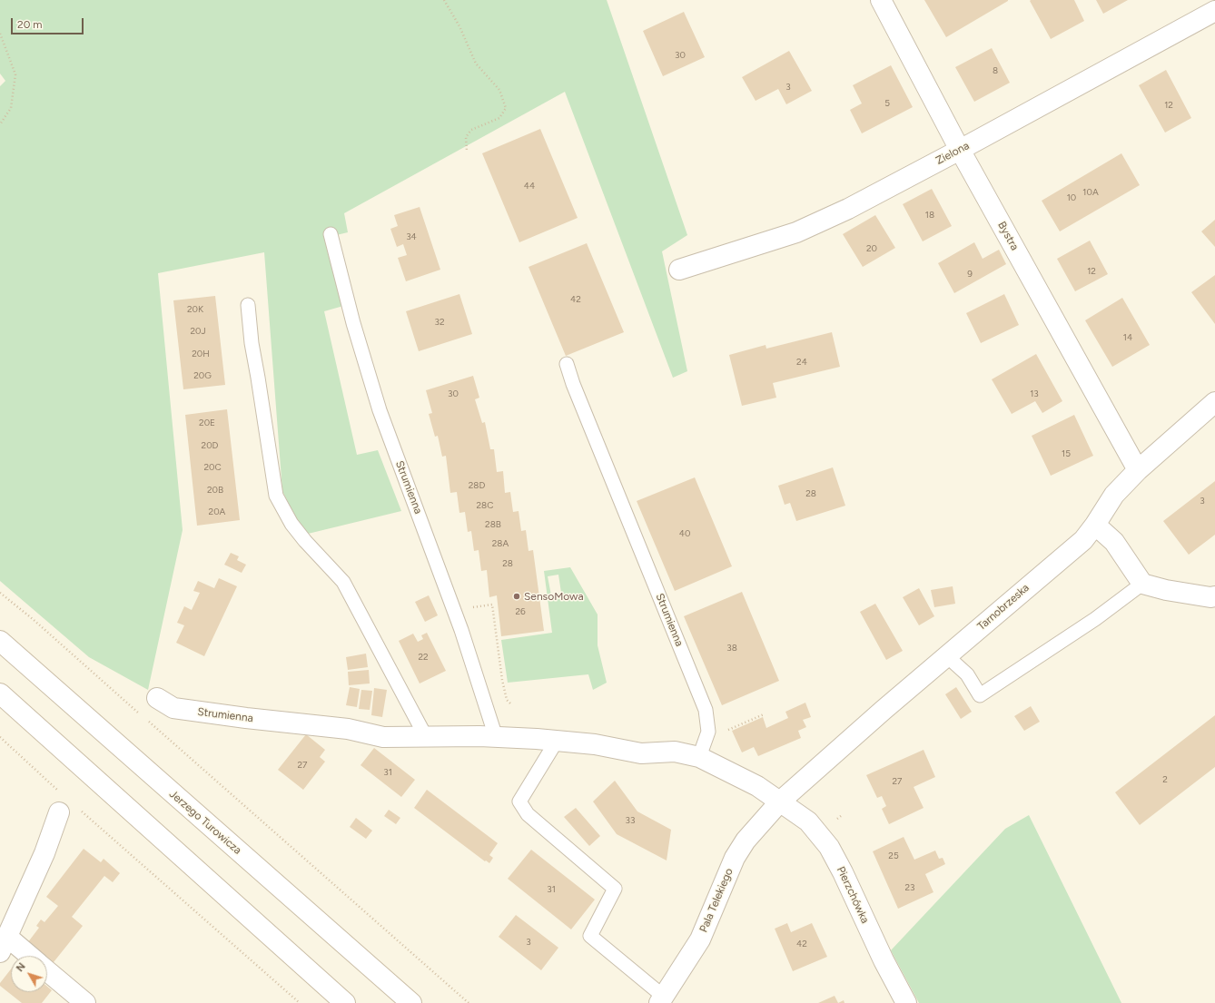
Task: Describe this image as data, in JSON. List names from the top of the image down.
{
  "streets": {
    "street": [
      "Zielona",
      "Bystra",
      "Strumienna",
      "Tarnobrzeska",
      "Jerzego Turowicza",
      "Pierzchówka",
      "Pala Telekiego"
    ]
  },
  "crossings": [
    ["Zielona", "Bystra"],
    ["Bystra", "Tarnobrzeska"],
    ["Strumienna", "Tarnobrzeska"],
    ["Strumienna", "Pierzchówka"],
    ["Strumienna", "Pala Telekiego"],
    ["Tarnobrzeska", "Pierzchówka"],
    ["Tarnobrzeska", "Pala Telekiego"],
    ["Pierzchówka", "Pala Telekiego"]
  ],
  "places": ["SensoMowa"],
  "house_numbers": [
    "30",
    "8",
    "3",
    "5",
    "12",
    "44",
    "10A",
    "10",
    "18",
    "34",
    "20",
    "12",
    "9",
    "42",
    "20K",
    "32",
    "20J",
    "14",
    "20H",
    "24",
    "20G",
    "30",
    "13",
    "20E",
    "20D",
    "15",
    "20C",
    "28D",
    "20B",
    "28",
    "3",
    "28C",
    "20A",
    "28B",
    "40",
    "28A",
    "28",
    "26",
    "38",
    "22",
    "27",
    "31",
    "2",
    "27",
    "33",
    "25",
    "23",
    "31",
    "3",
    "42"
  ],
  "scale_bar": "20 m",
  "north": "top left"
}
